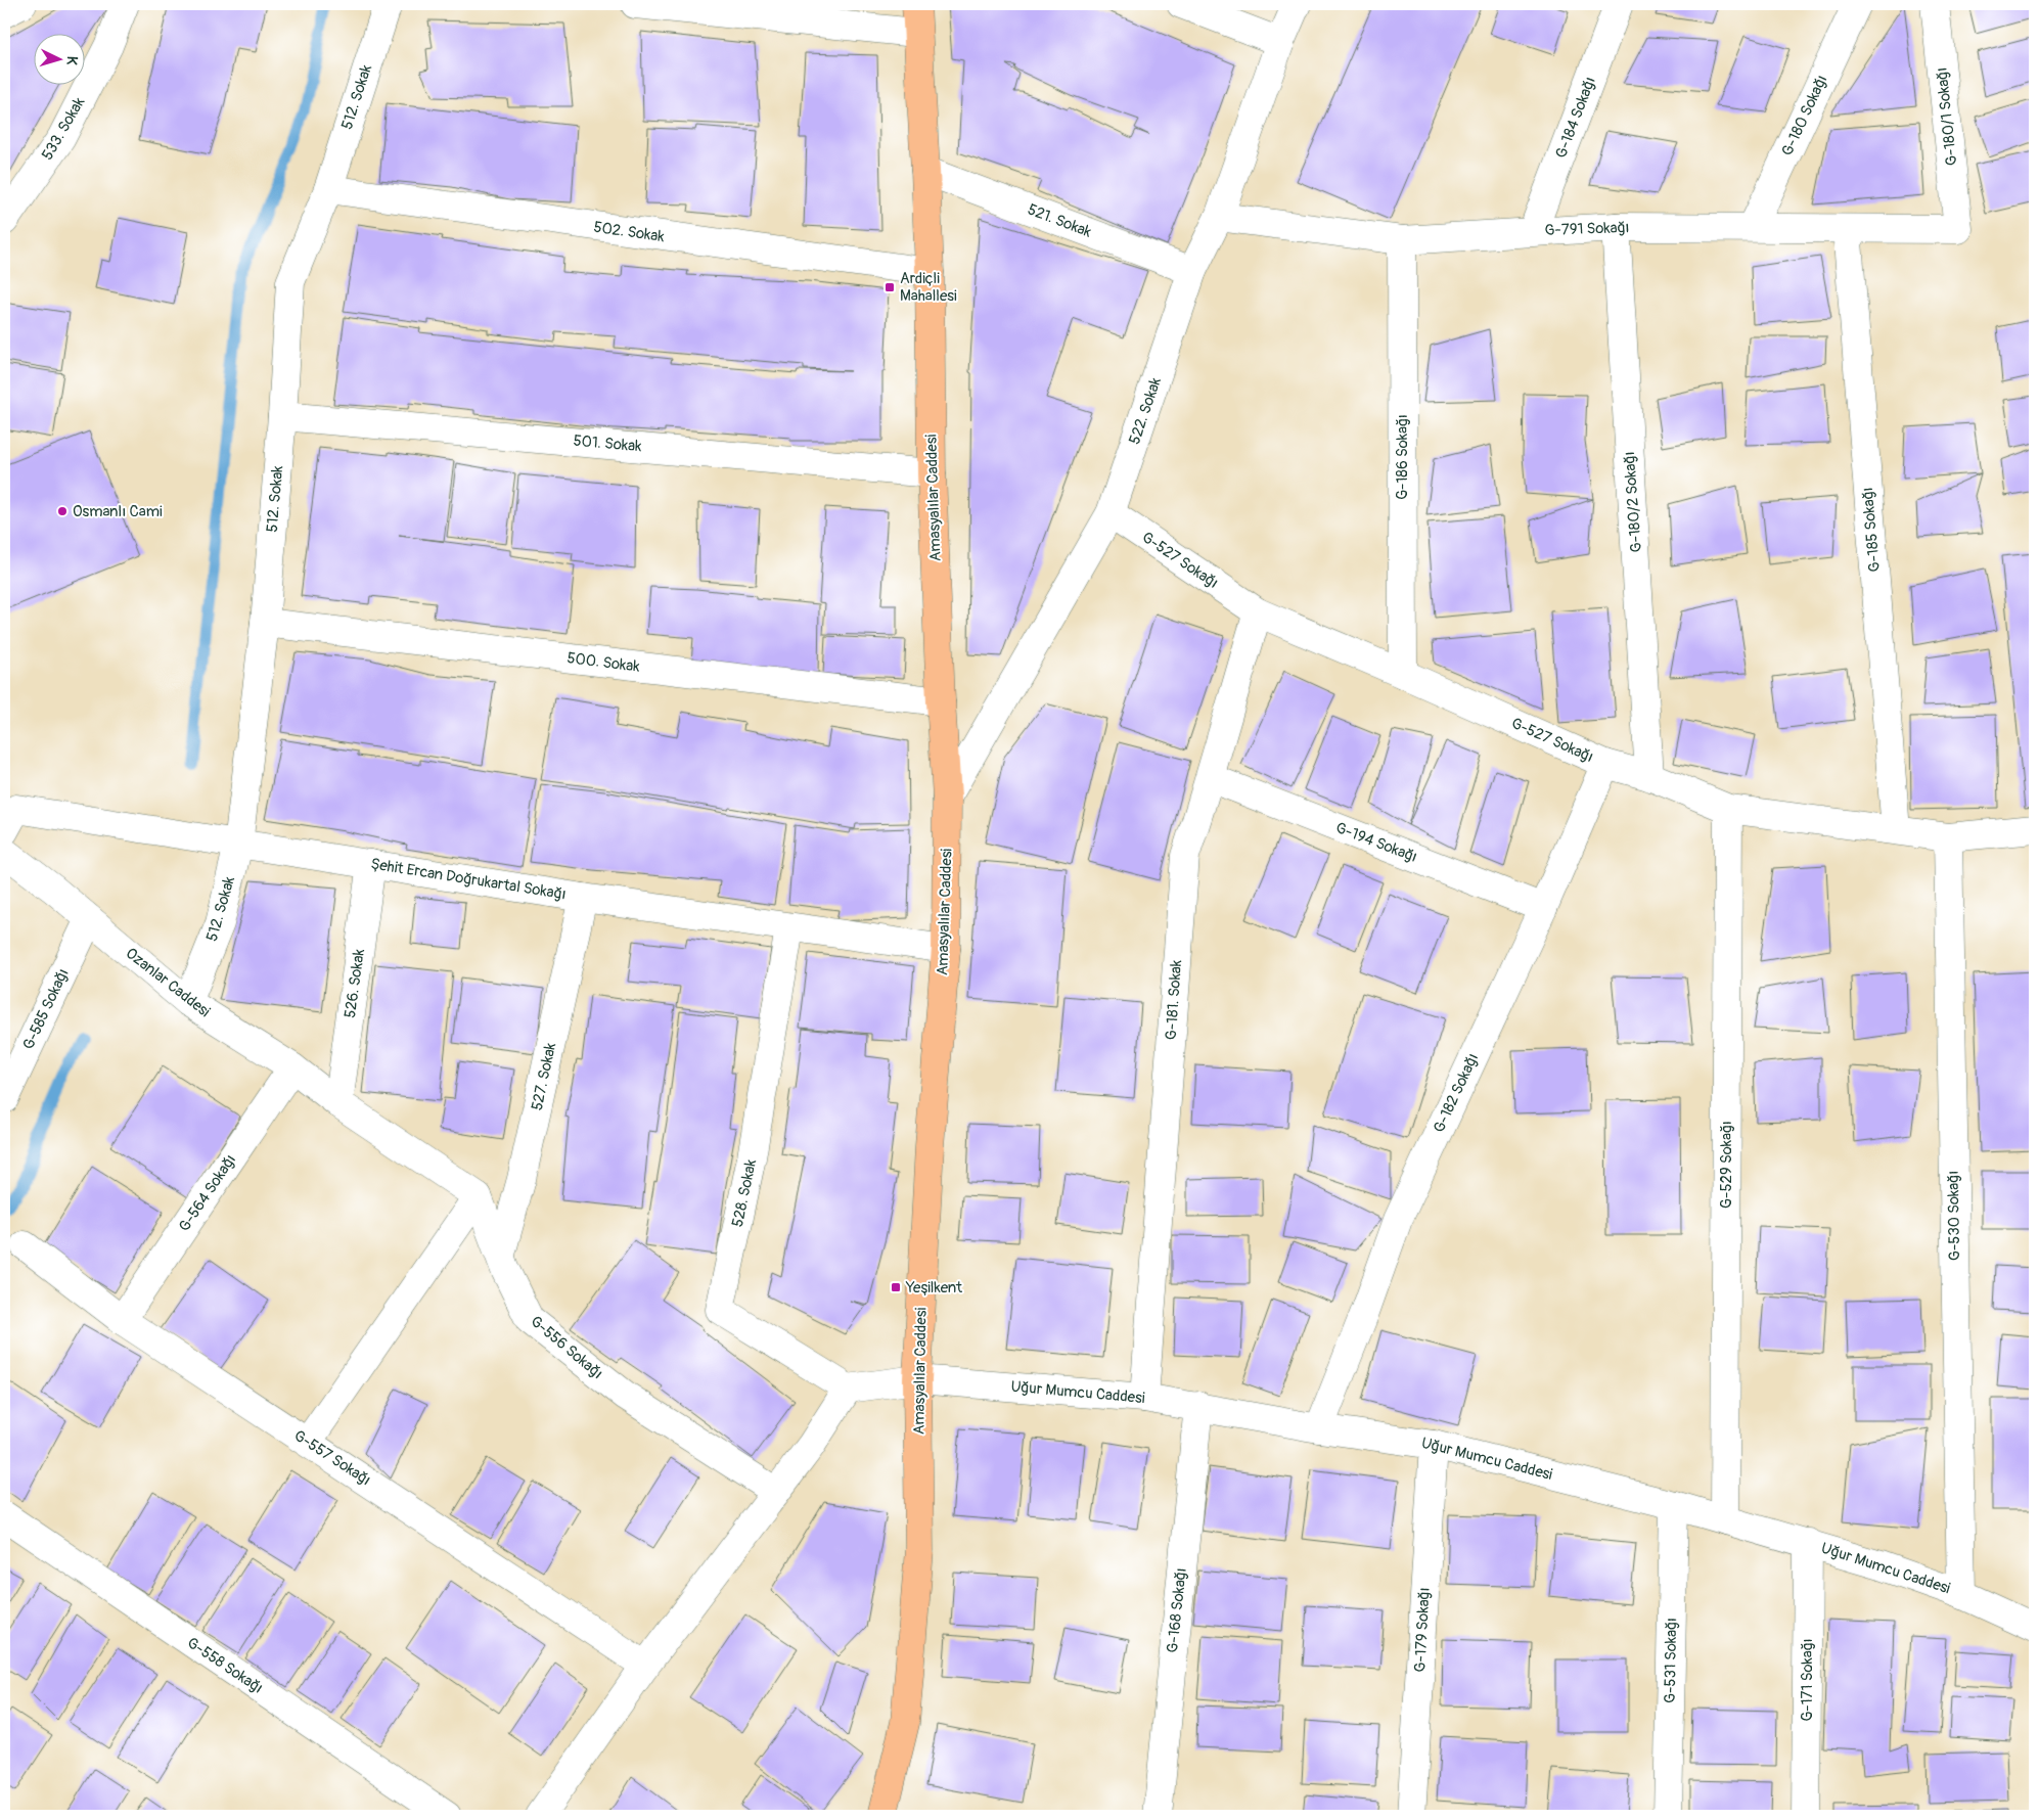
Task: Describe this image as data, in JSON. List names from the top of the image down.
{
  "streets": {
    "main road": ["Amasyalılar Caddesi"],
    "street": [
      "512. Sokak",
      "G-180 Sokağı",
      "G-180/1 Sokağı",
      "G-184 Sokağı",
      "533. Sokak",
      "521. Sokak",
      "G-791 Sokağı",
      "502. Sokak",
      "522. Sokak",
      "501. Sokak",
      "G-186 Sokağı",
      "G-180/2 Sokağı",
      "G-185 Sokağı",
      "G-527 Sokağı",
      "500. Sokak",
      "G-194 Sokağı",
      "Şehit Ercan Doğrukartal Sokağı",
      "Ozanlar Caddesi",
      "526. Sokak",
      "G-181. Sokak",
      "G-585 Sokağı",
      "527. Sokak",
      "G-182 Sokağı",
      "G-529 Sokağı",
      "G-564 Sokağı",
      "528. Sokak",
      "G-530 Sokağı",
      "G-556 Sokağı",
      "Uğur Mumcu Caddesi",
      "G-557 Sokağı",
      "G-168 Sokağı",
      "G-179 Sokağı",
      "G-531 Sokağı",
      "G-558 Sokağı",
      "G-171 Sokağı"
    ]
  },
  "crossings": [
    ["512. Sokak", "502. Sokak"],
    ["512. Sokak", "501. Sokak"],
    ["512. Sokak", "500. Sokak"],
    ["512. Sokak", "Şehit Ercan Doğrukartal Sokağı"],
    ["512. Sokak", "Ozanlar Caddesi"],
    ["G-180 Sokağı", "G-791 Sokağı"],
    ["G-180/1 Sokağı", "G-791 Sokağı"],
    ["G-184 Sokağı", "G-791 Sokağı"],
    ["521. Sokak", "522. Sokak"],
    ["521. Sokak", "Amasyalılar Caddesi"],
    ["G-791 Sokağı", "522. Sokak"],
    ["G-791 Sokağı", "G-186 Sokağı"],
    ["G-791 Sokağı", "G-180/2 Sokağı"],
    ["G-791 Sokağı", "G-185 Sokağı"],
    ["502. Sokak", "Amasyalılar Caddesi"],
    ["522. Sokak", "Amasyalılar Caddesi"],
    ["522. Sokak", "G-527 Sokağı"],
    ["501. Sokak", "Amasyalılar Caddesi"],
    ["G-186 Sokağı", "G-527 Sokağı"],
    ["Amasyalılar Caddesi", "500. Sokak"],
    ["Amasyalılar Caddesi", "Şehit Ercan Doğrukartal Sokağı"],
    ["Amasyalılar Caddesi", "Uğur Mumcu Caddesi"],
    ["G-180/2 Sokağı", "G-527 Sokağı"],
    ["G-185 Sokağı", "G-527 Sokağı"],
    ["G-527 Sokağı", "G-181. Sokak"],
    ["G-527 Sokağı", "G-182 Sokağı"],
    ["G-527 Sokağı", "G-529 Sokağı"],
    ["G-527 Sokağı", "G-530 Sokağı"],
    ["G-194 Sokağı", "G-181. Sokak"],
    ["G-194 Sokağı", "G-182 Sokağı"],
    ["Şehit Ercan Doğrukartal Sokağı", "526. Sokak"],
    ["Şehit Ercan Doğrukartal Sokağı", "527. Sokak"],
    ["Şehit Ercan Doğrukartal Sokağı", "528. Sokak"],
    ["Ozanlar Caddesi", "526. Sokak"],
    ["Ozanlar Caddesi", "G-585 Sokağı"],
    ["Ozanlar Caddesi", "G-564 Sokağı"],
    ["G-181. Sokak", "Uğur Mumcu Caddesi"],
    ["527. Sokak", "G-556 Sokağı"],
    ["G-182 Sokağı", "Uğur Mumcu Caddesi"],
    ["G-529 Sokağı", "Uğur Mumcu Caddesi"],
    ["G-564 Sokağı", "G-557 Sokağı"],
    ["528. Sokak", "Uğur Mumcu Caddesi"],
    ["G-530 Sokağı", "Uğur Mumcu Caddesi"],
    ["Uğur Mumcu Caddesi", "G-168 Sokağı"],
    ["Uğur Mumcu Caddesi", "G-179 Sokağı"],
    ["Uğur Mumcu Caddesi", "G-531 Sokağı"],
    ["Uğur Mumcu Caddesi", "G-171 Sokağı"]
  ],
  "places": {
    "transit": ["Ardiçli Mahallesi", "Yeşilkent"],
    "other": ["Osmanlı Cami"]
  },
  "north": "right"
}
